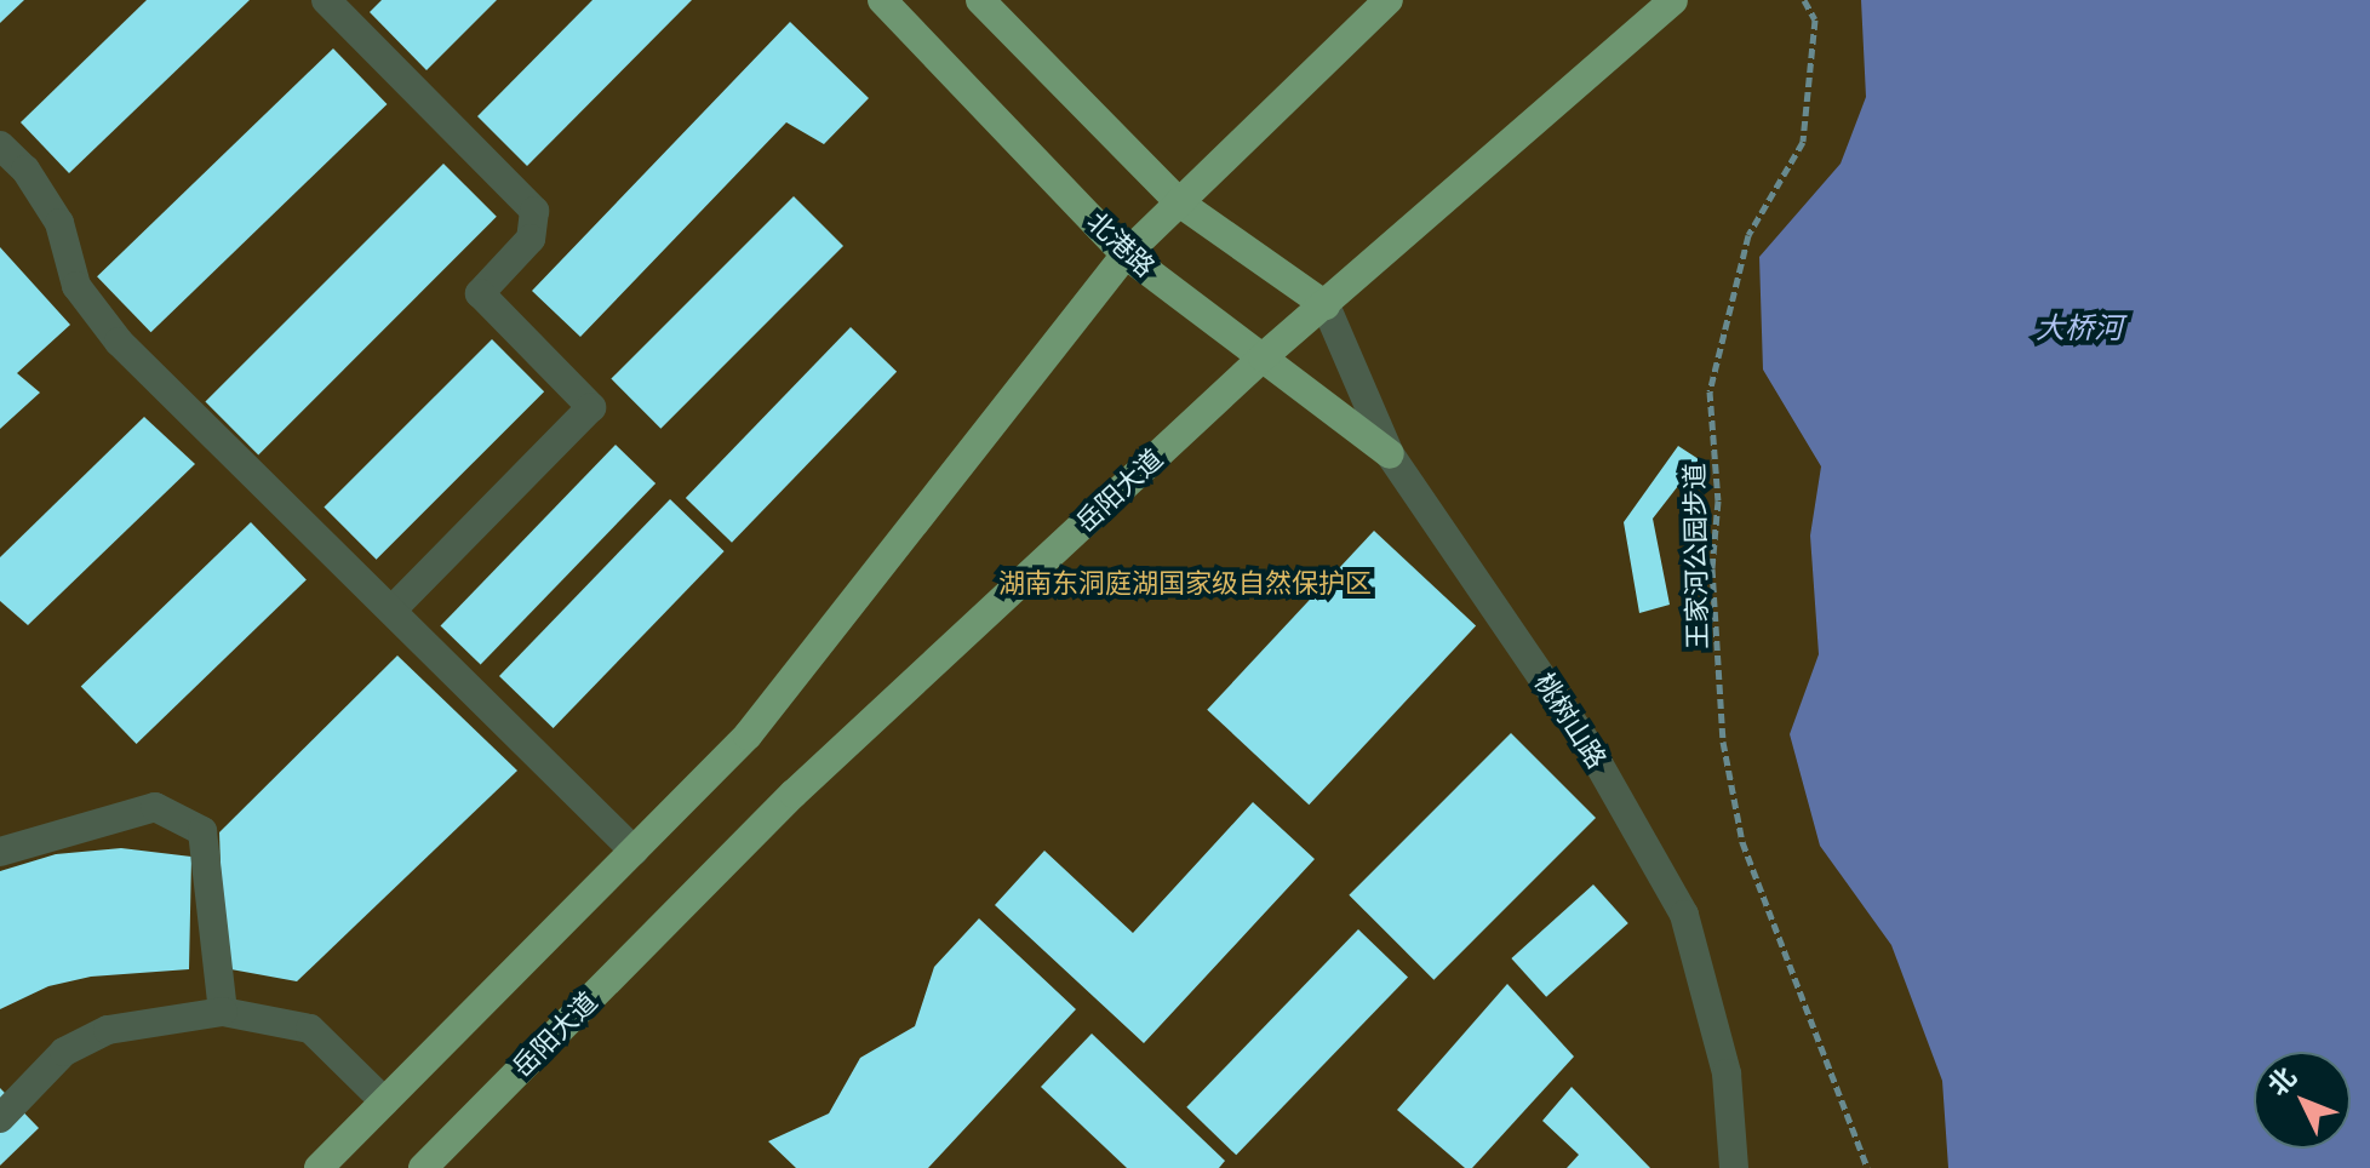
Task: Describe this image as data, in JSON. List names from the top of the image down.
{
  "streets": {
    "main road": ["北港路", "岳阳大道"],
    "street": ["桃树山路"],
    "path": ["王家河公园步道"]
  },
  "crossings": [
    ["北港路", "岳阳大道"],
    ["北港路", "桃树山路"],
    ["岳阳大道", "桃树山路"]
  ],
  "water": ["大桥河"],
  "parks": ["湖南东洞庭湖国家级自然保护区"],
  "north": "top left"
}
